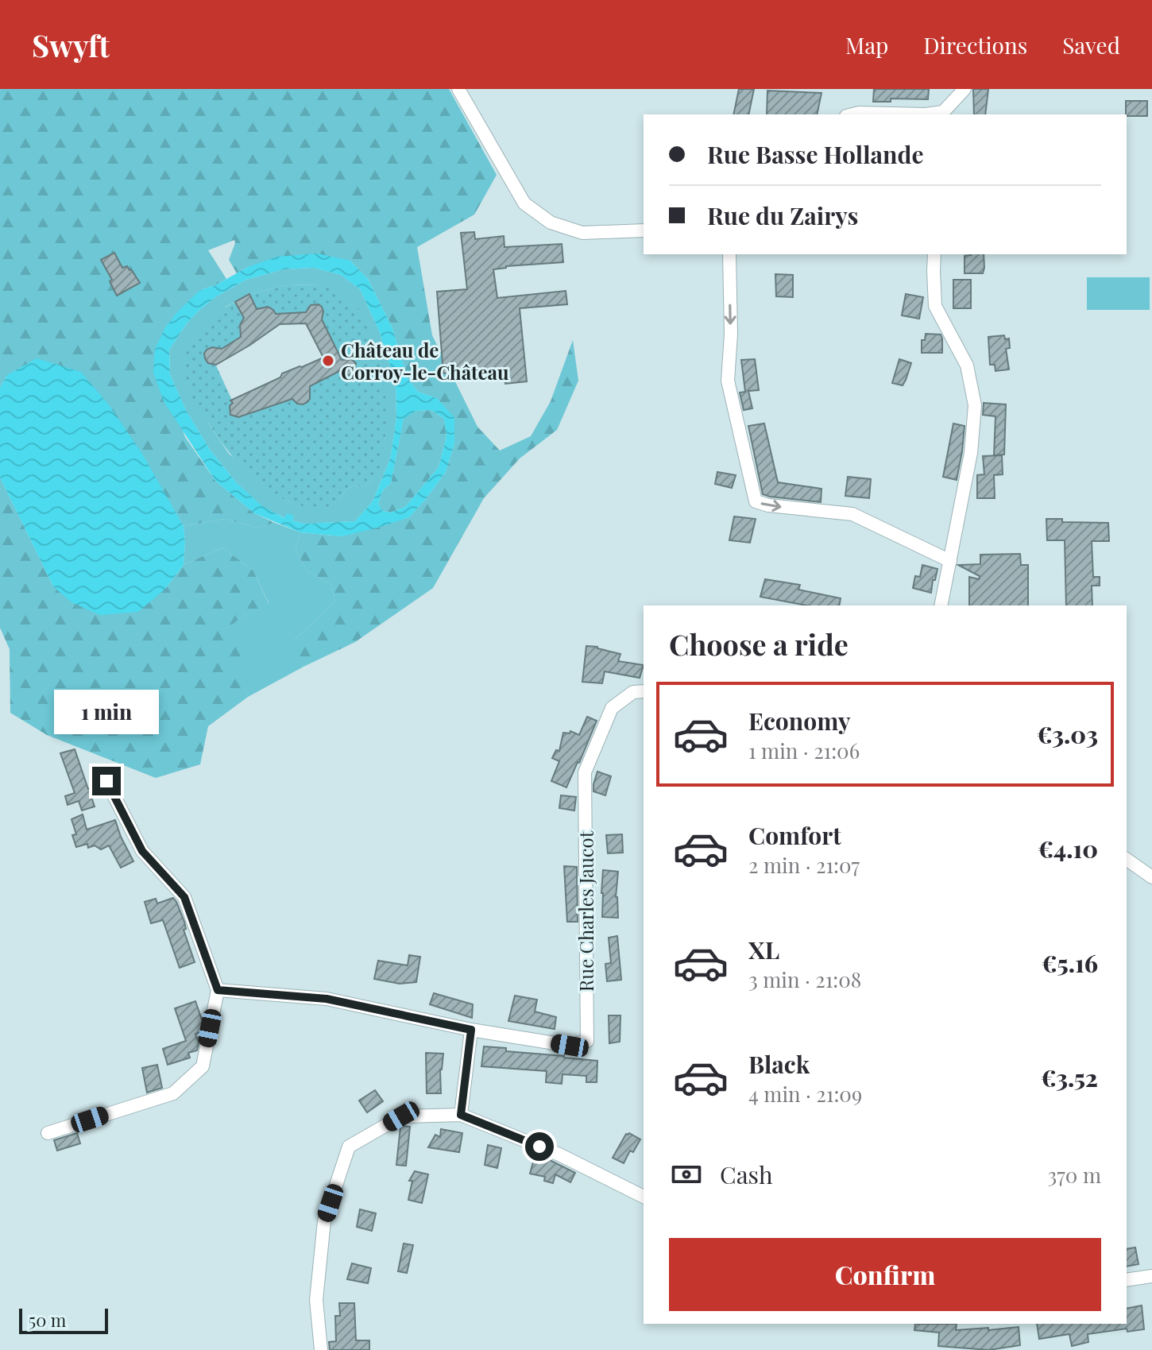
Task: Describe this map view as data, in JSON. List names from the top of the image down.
{
  "streets": {
    "street": ["Rue Charles Jaucot"]
  },
  "places": ["Château de Corroy-le-Château"],
  "scale_bar": "50 m",
  "page": {
    "header": "Swyft",
    "nav": ["Map", "Directions", "Saved"],
    "banner": ["Rue Basse Hollande", "Rue du Zairys"],
    "heading": "Choose a ride",
    "list": [
      {
        "name": "Economy",
        "note": "1 min · 21:06",
        "value": "€3.03"
      },
      {
        "name": "Comfort",
        "note": "2 min · 21:07",
        "value": "€4.10"
      },
      {
        "name": "XL",
        "note": "3 min · 21:08",
        "value": "€5.16"
      },
      {
        "name": "Black",
        "note": "4 min · 21:09",
        "value": "€3.52"
      }
    ],
    "bubble": "1 min",
    "pay": ["Cash", "370 m"],
    "buttons": "Confirm",
    "scale": "50 m"
  }
}
